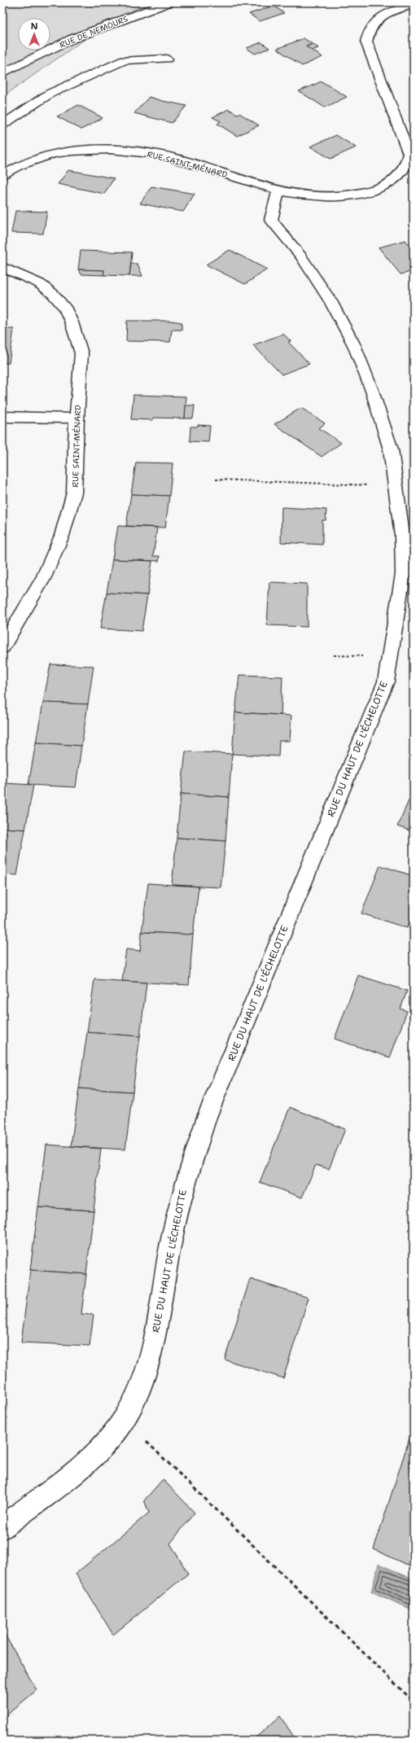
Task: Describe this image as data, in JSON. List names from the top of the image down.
{
  "streets": {
    "street": ["RUE DE NEMOURS", "RUE SAINT-MÉNARD", "RUE DU HAUT DE L'ÉCHELOTTE"]
  },
  "crossings": [
    ["RUE SAINT-MÉNARD", "RUE DU HAUT DE L'ÉCHELOTTE"]
  ],
  "north": "top"
}
